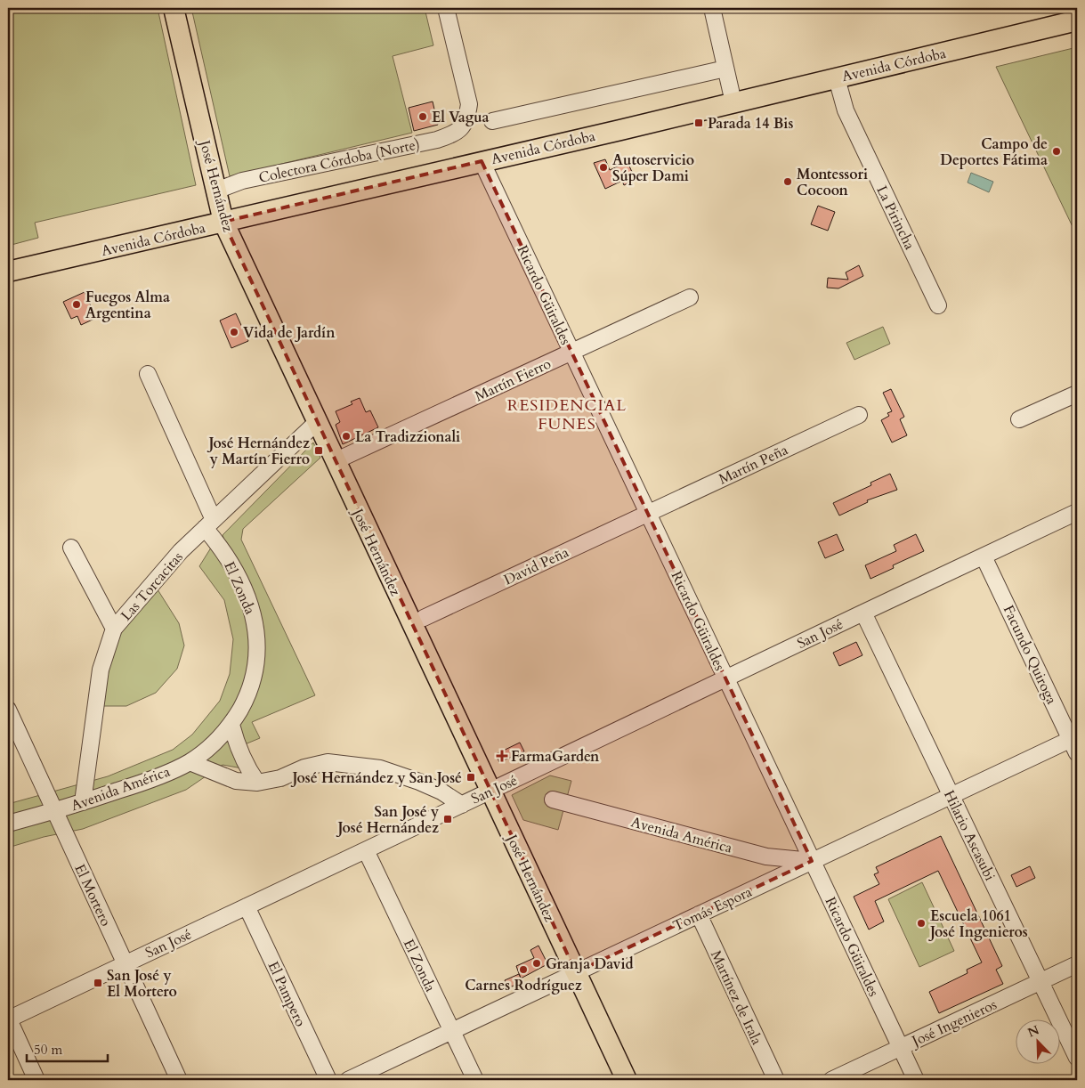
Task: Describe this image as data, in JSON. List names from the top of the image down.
{
  "streets": {
    "main road": ["Avenida Córdoba", "José Hernández"],
    "street": [
      "Colectora Córdoba (Norte)",
      "La Pirincha",
      "Ricardo Güiraldes",
      "Martín Fierro",
      "Martín Peña",
      "David Peña",
      "Las Torcacitas",
      "El Zonda",
      "San José",
      "Facundo Quiroga",
      "Avenida América",
      "Hilario Ascasubi",
      "El Mortero",
      "Tomás Espora",
      "El Pampero",
      "Martínez de Irala",
      "José Ingenieros"
    ]
  },
  "crossings": [
    ["Avenida Córdoba", "José Hernández"],
    ["Avenida Córdoba", "La Pirincha"],
    ["Avenida Córdoba", "Ricardo Güiraldes"],
    ["Colectora Córdoba (Norte)", "José Hernández"],
    ["José Hernández", "Martín Fierro"],
    ["José Hernández", "Las Torcacitas"],
    ["José Hernández", "San José"],
    ["José Hernández", "Tomás Espora"],
    ["Ricardo Güiraldes", "Martín Fierro"],
    ["Ricardo Güiraldes", "Martín Peña"],
    ["Ricardo Güiraldes", "David Peña"],
    ["Ricardo Güiraldes", "San José"],
    ["Ricardo Güiraldes", "Avenida América"],
    ["Ricardo Güiraldes", "Tomás Espora"],
    ["Ricardo Güiraldes", "José Ingenieros"],
    ["Martín Peña", "David Peña"],
    ["Las Torcacitas", "El Zonda"],
    ["Las Torcacitas", "Avenida América"],
    ["El Zonda", "San José"],
    ["El Zonda", "Avenida América"],
    ["El Zonda", "Tomás Espora"],
    ["San José", "Facundo Quiroga"],
    ["San José", "Hilario Ascasubi"],
    ["San José", "El Mortero"],
    ["San José", "El Pampero"],
    ["Facundo Quiroga", "Tomás Espora"],
    ["Avenida América", "El Mortero"],
    ["Avenida América", "Tomás Espora"],
    ["Hilario Ascasubi", "Tomás Espora"],
    ["Hilario Ascasubi", "José Ingenieros"],
    ["Tomás Espora", "Martínez de Irala"]
  ],
  "districts": ["RESIDENCIAL FUNES"],
  "places": {
    "other": [
      "El Vagua",
      "Campo de Deportes Fátima",
      "Autoservicio Súper Dami",
      "Montessori Cocoon",
      "Fuegos Alma Argentina",
      "Vida de Jardín",
      "La Tradizzionali",
      "Escuela 1061 José Ingenieros",
      "Granja David",
      "Carnes Rodríguez"
    ],
    "transit": [
      "Parada 14 Bis",
      "José Hernández y Martín Fierro",
      "José Hernández y San José",
      "San José y José Hernández",
      "San José y El Mortero"
    ],
    "health": ["FarmaGarden"]
  },
  "scale_bar": "50 m",
  "north": "top left"
}
